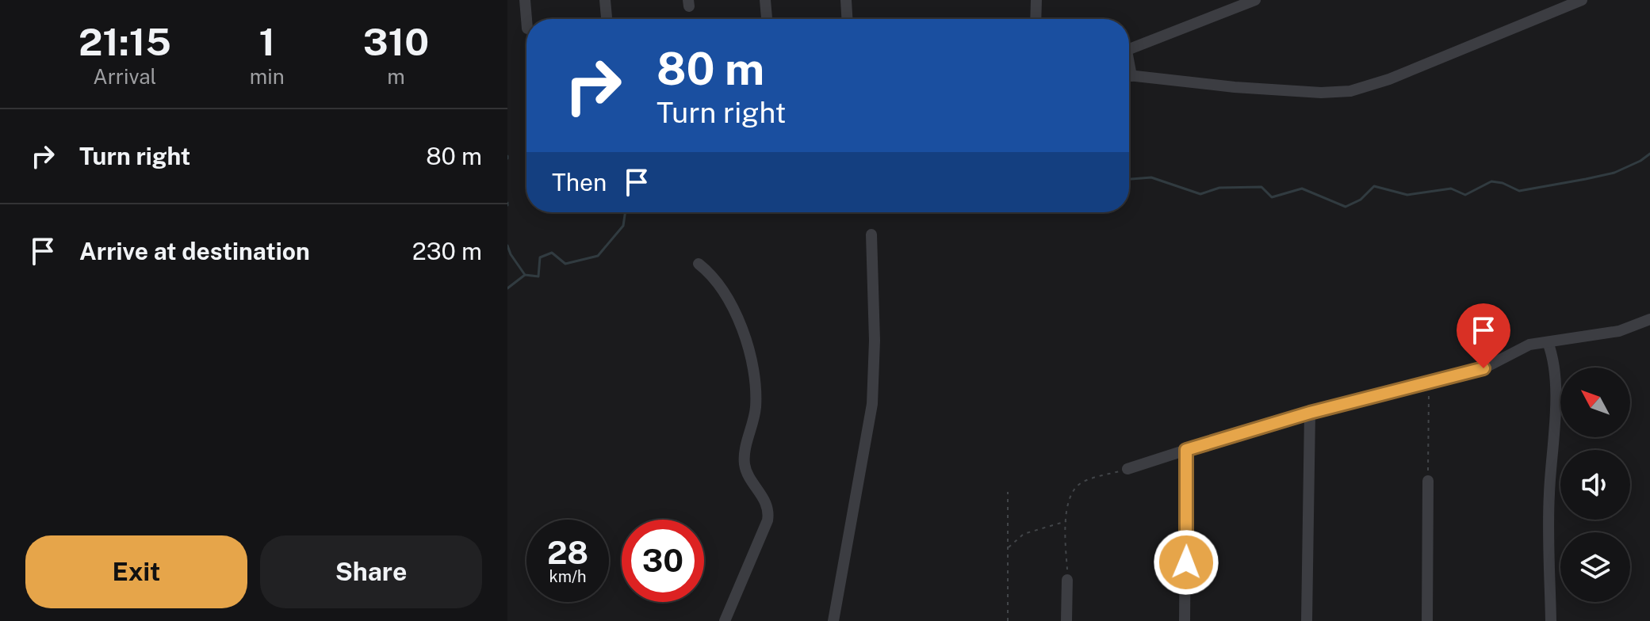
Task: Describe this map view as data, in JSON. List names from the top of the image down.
{
  "north": "top left",
  "page": {
    "eta": [
      "21:15",
      "Arrival",
      "1",
      "min",
      "310",
      "m"
    ],
    "turn": ["80 m", "Turn right"],
    "list": [
      {
        "name": "Turn right",
        "value": "80 m"
      },
      {
        "name": "Arrive at destination",
        "value": "230 m"
      }
    ],
    "then": "Then",
    "speed": "28 km/h",
    "limit": "30",
    "buttons": ["Exit", "Share"]
  }
}
